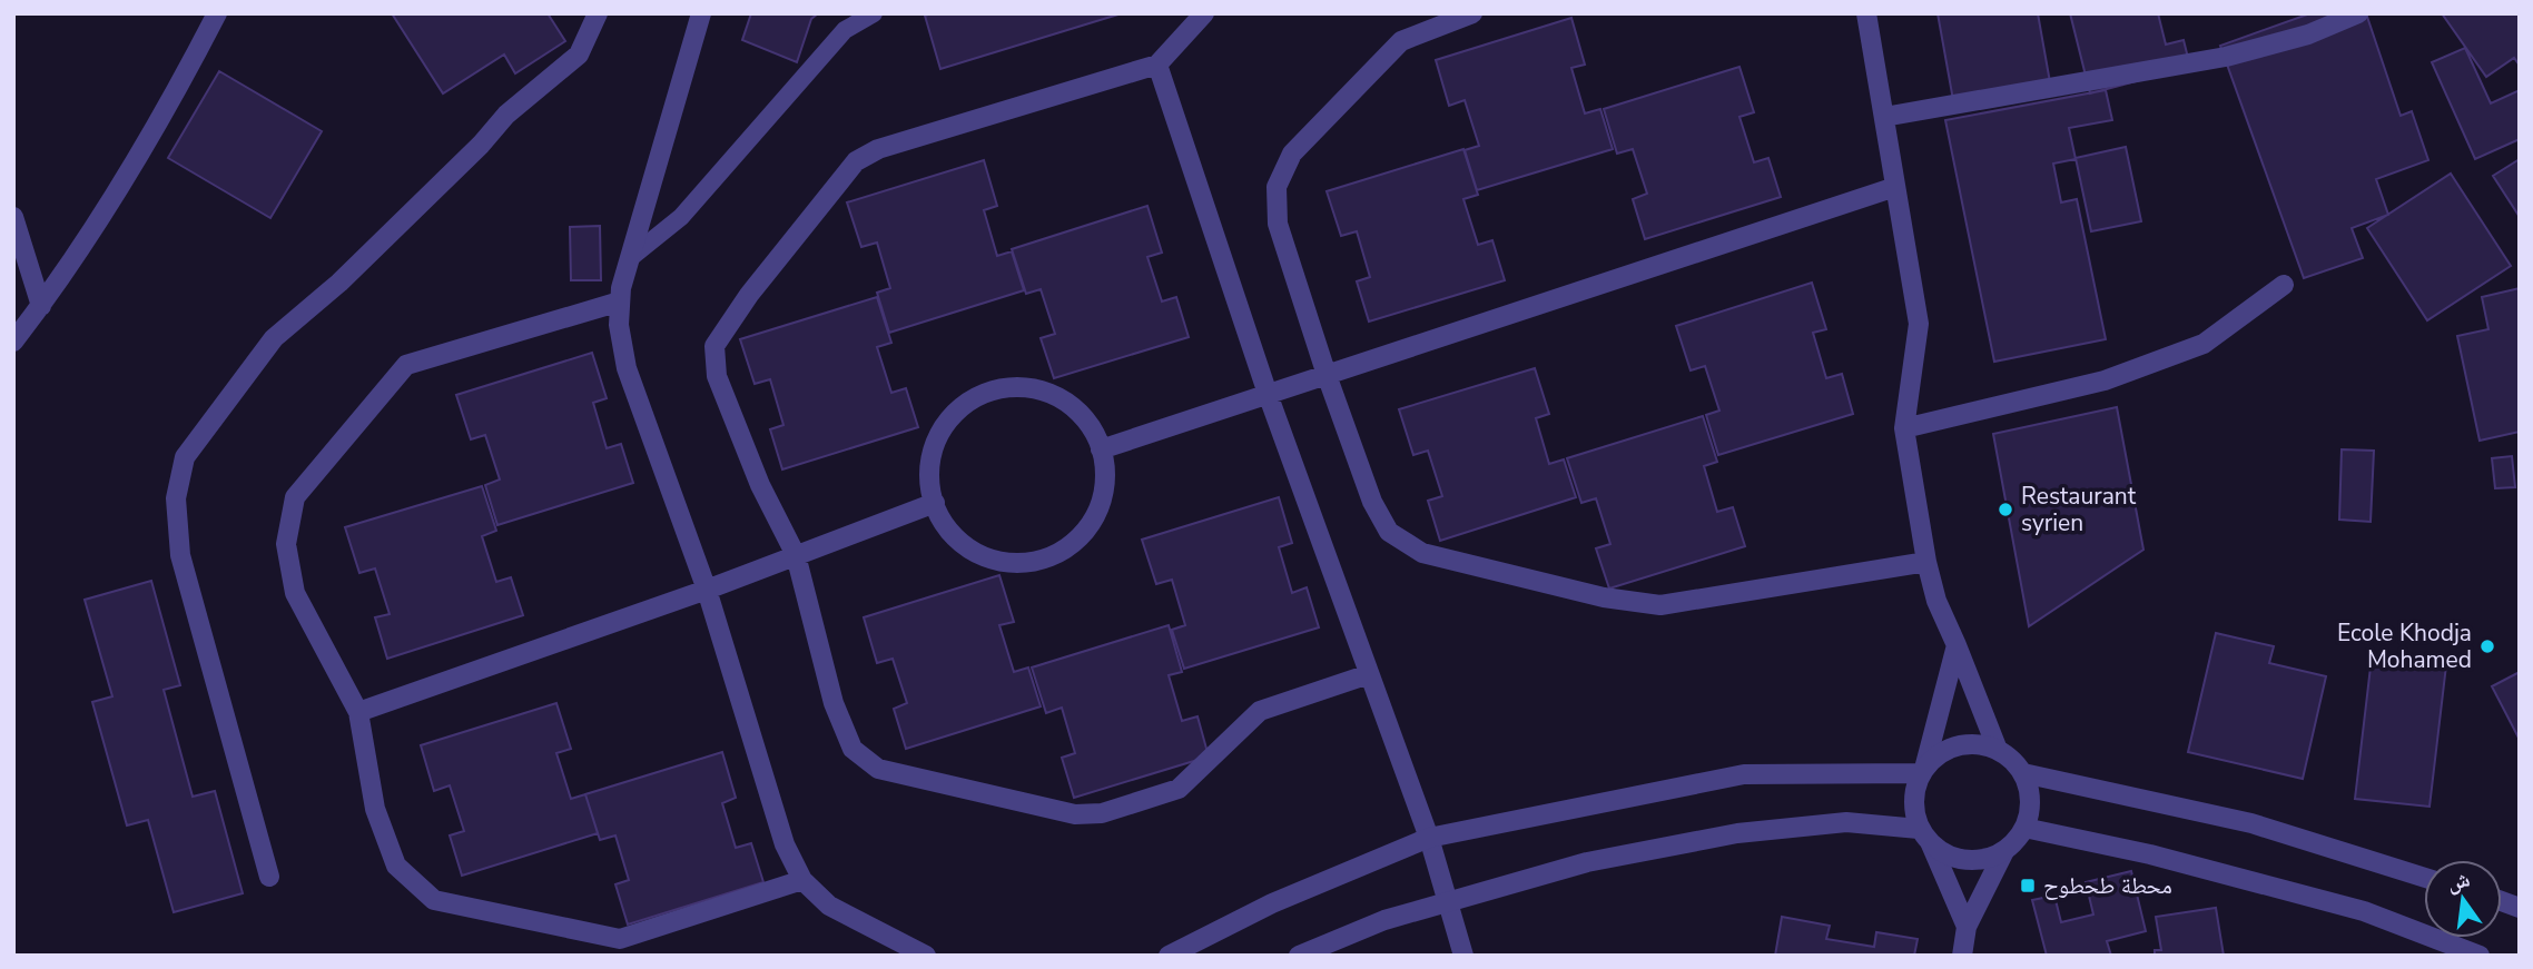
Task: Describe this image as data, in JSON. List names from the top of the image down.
{
  "places": {
    "other": ["Restaurant syrien", "Ecole Khodja Mohamed"],
    "transit": ["محطة طحطوح"]
  },
  "north": "top"
}
